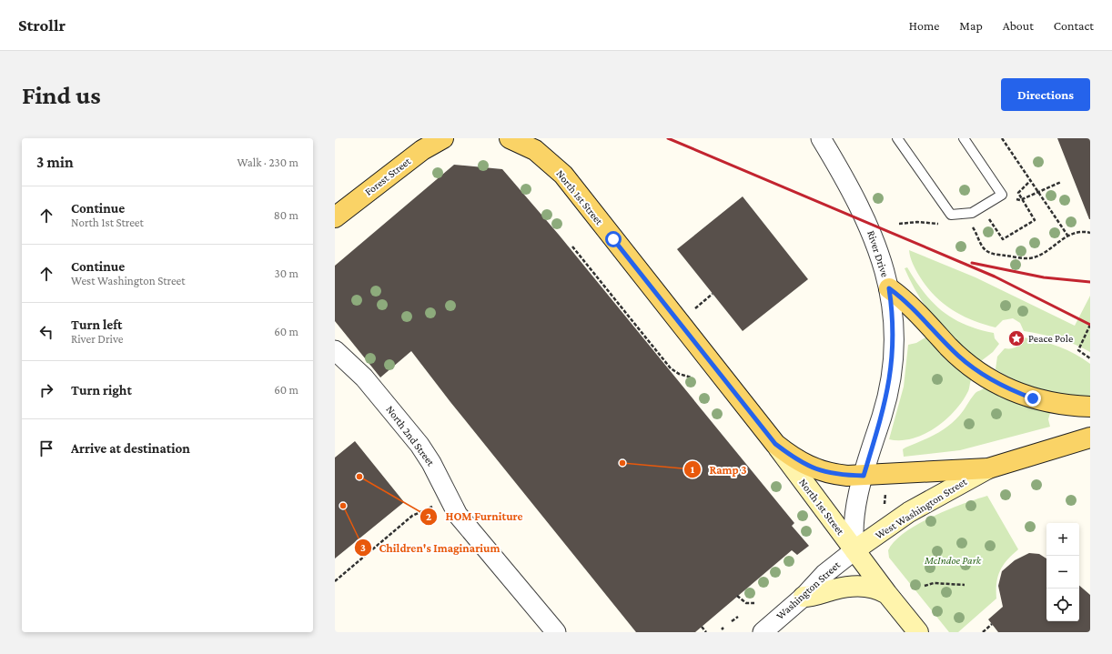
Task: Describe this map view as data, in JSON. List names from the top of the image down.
{
  "streets": {
    "main road": ["Forest Street", "North 1st Street", "West Washington Street"],
    "street": ["River Drive", "North 2nd Street", "Washington Street"]
  },
  "crossings": [
    ["North 1st Street", "River Drive"],
    ["North 1st Street", "West Washington Street"],
    ["North 1st Street", "Washington Street"],
    ["River Drive", "West Washington Street"],
    ["River Drive", "Washington Street"],
    ["West Washington Street", "Washington Street"]
  ],
  "parks": ["McIndoe Park"],
  "places": {
    "place": ["Peace Pole"],
    "other": ["Ramp 3", "HOM Furniture", "Children's Imaginarium"]
  },
  "page": {
    "header": "Strollr",
    "nav": [
      "Home",
      "Map",
      "About",
      "Contact"
    ],
    "buttons": "Directions",
    "title": "Find us",
    "heading": ["3 min", "Walk · 230 m"],
    "list": [
      ["Continue", "North 1st Street", "80 m"],
      ["Continue", "West Washington Street", "30 m"],
      ["Turn left", "River Drive", "60 m"],
      ["Turn right", "60 m"],
      "Arrive at destination"
    ],
    "map_buttons": ["+", "−"]
  }
}
